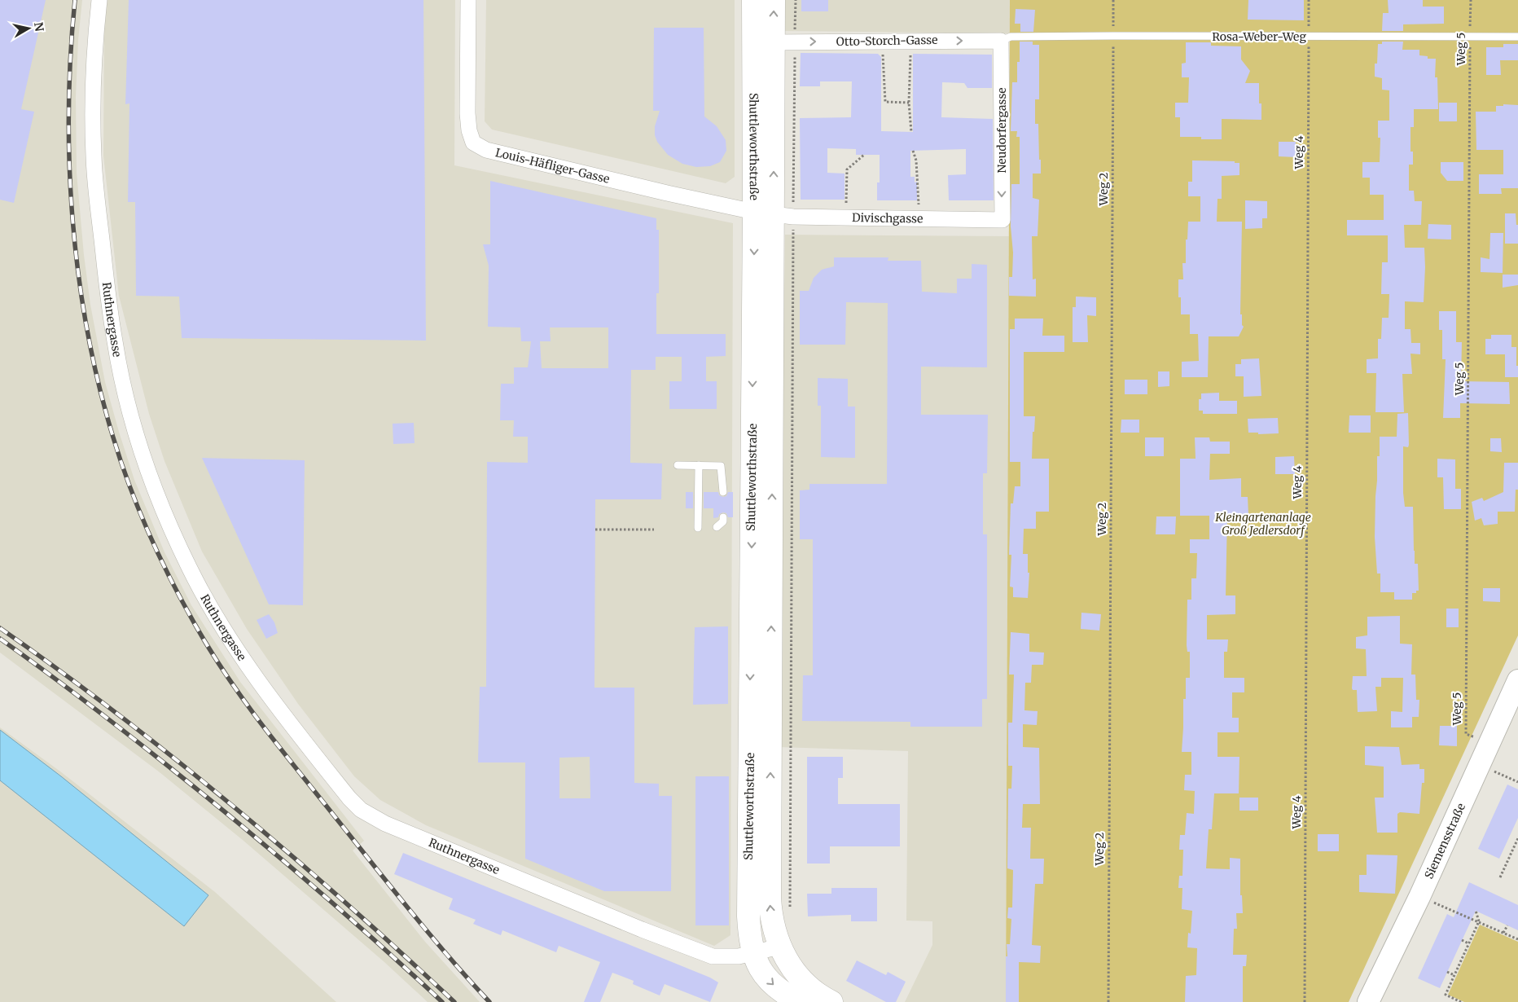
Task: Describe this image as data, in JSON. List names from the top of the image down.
{
  "streets": {
    "main road": ["Shuttleworthstraße", "Siemensstraße"],
    "street": [
      "Otto-Storch-Gasse",
      "Neudorfergasse",
      "Louis-Häfliger-Gasse",
      "Divischgasse",
      "Ruthnergasse"
    ],
    "lane": ["Rosa-Weber-Weg"],
    "path": ["Weg 5", "Weg 4", "Weg 2"]
  },
  "crossings": [
    ["Rosa-Weber-Weg", "Otto-Storch-Gasse"],
    ["Rosa-Weber-Weg", "Weg 5"],
    ["Rosa-Weber-Weg", "Neudorfergasse"],
    ["Rosa-Weber-Weg", "Weg 4"],
    ["Rosa-Weber-Weg", "Weg 2"],
    ["Otto-Storch-Gasse", "Neudorfergasse"],
    ["Otto-Storch-Gasse", "Shuttleworthstraße"],
    ["Weg 5", "Siemensstraße"],
    ["Neudorfergasse", "Divischgasse"],
    ["Shuttleworthstraße", "Louis-Häfliger-Gasse"],
    ["Shuttleworthstraße", "Divischgasse"],
    ["Shuttleworthstraße", "Ruthnergasse"],
    ["Louis-Häfliger-Gasse", "Divischgasse"]
  ],
  "one_way": ["Otto-Storch-Gasse", "Neudorfergasse"],
  "parks": ["Kleingartenanlage Groß Jedlersdorf"],
  "north": "right"
}
